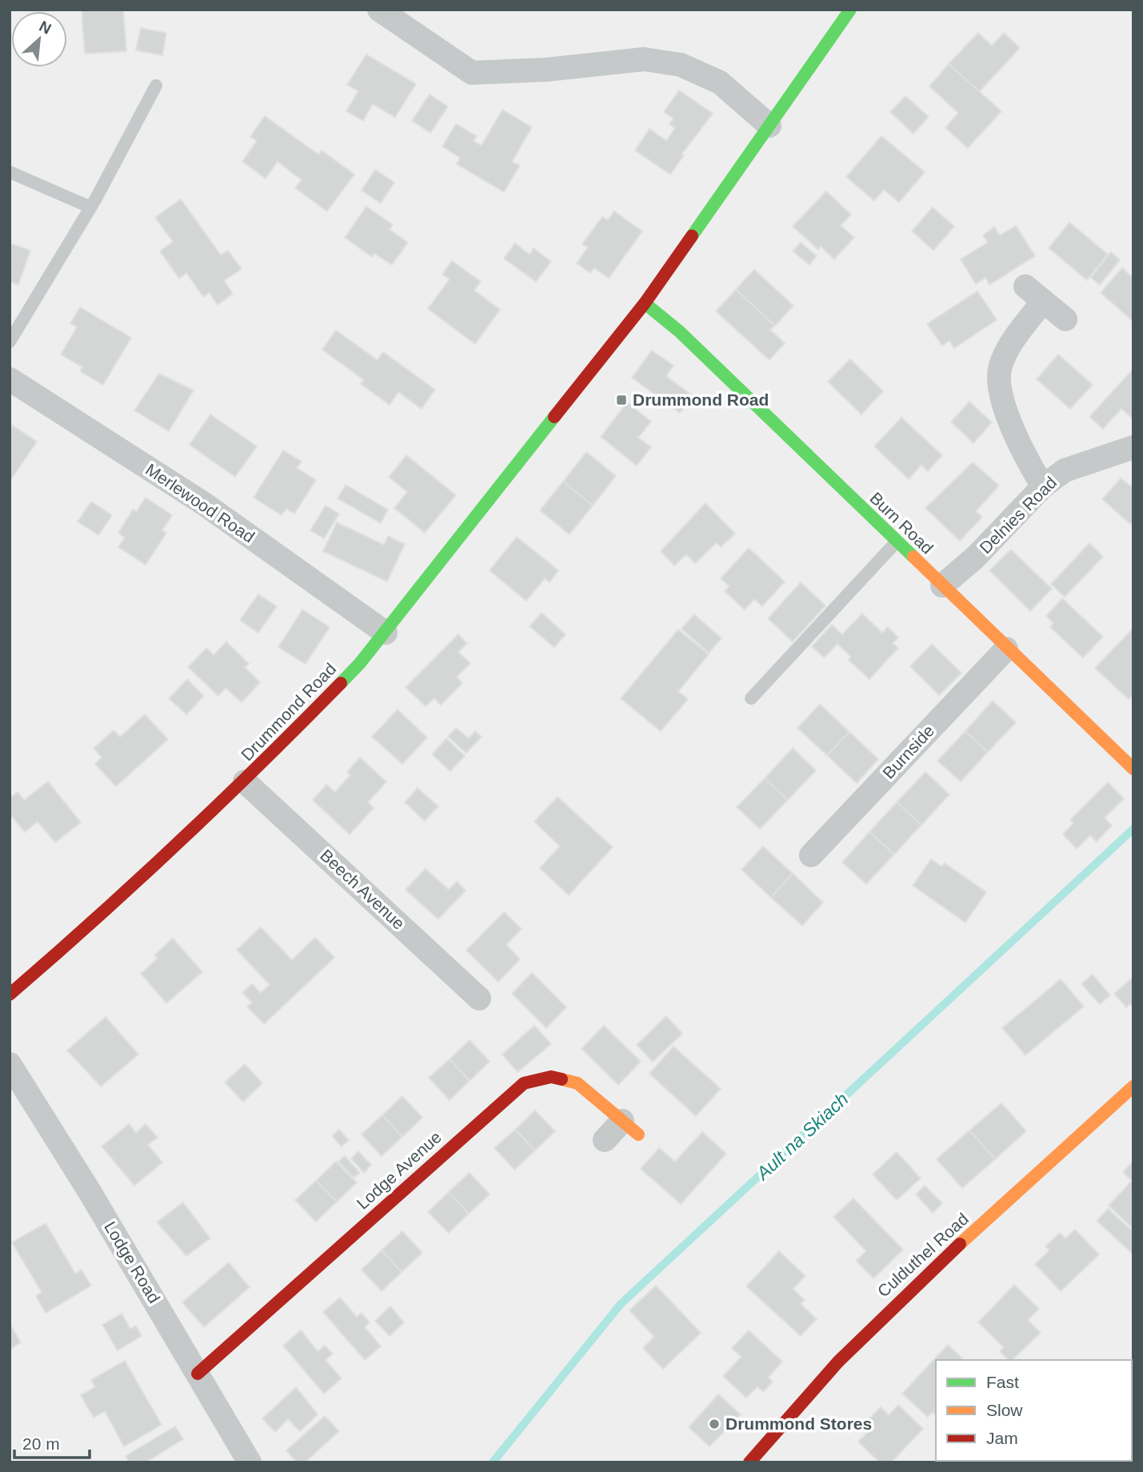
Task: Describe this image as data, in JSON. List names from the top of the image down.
{
  "streets": {
    "street": [
      "Merlewood Road",
      "Delnies Road",
      "Burn Road",
      "Drummond Road",
      "Burnside",
      "Beech Avenue",
      "Lodge Avenue",
      "Culduthel Road",
      "Lodge Road"
    ]
  },
  "crossings": [
    ["Merlewood Road", "Drummond Road"],
    ["Delnies Road", "Burn Road"],
    ["Burn Road", "Drummond Road"],
    ["Burn Road", "Burnside"],
    ["Drummond Road", "Beech Avenue"],
    ["Lodge Avenue", "Lodge Road"]
  ],
  "water": ["Ault na Skiach"],
  "places": {
    "transit": ["Drummond Road"],
    "other": ["Drummond Stores"]
  },
  "legend": ["Fast", "Slow", "Jam"],
  "scale_bar": "20 m",
  "north": "top right"
}
